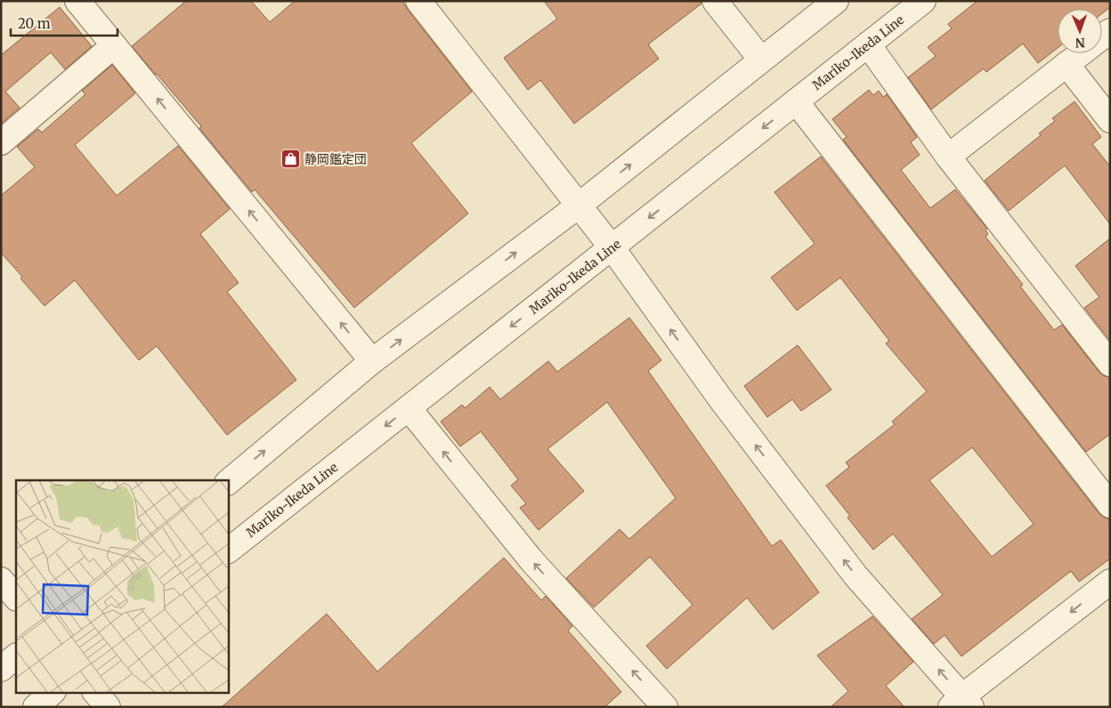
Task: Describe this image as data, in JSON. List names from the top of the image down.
{
  "streets": {
    "street": ["Mariko-Ikeda Line"]
  },
  "places": {
    "shop": ["静岡鑑定団"]
  },
  "scale_bar": "20 m",
  "north": "bottom"
}
